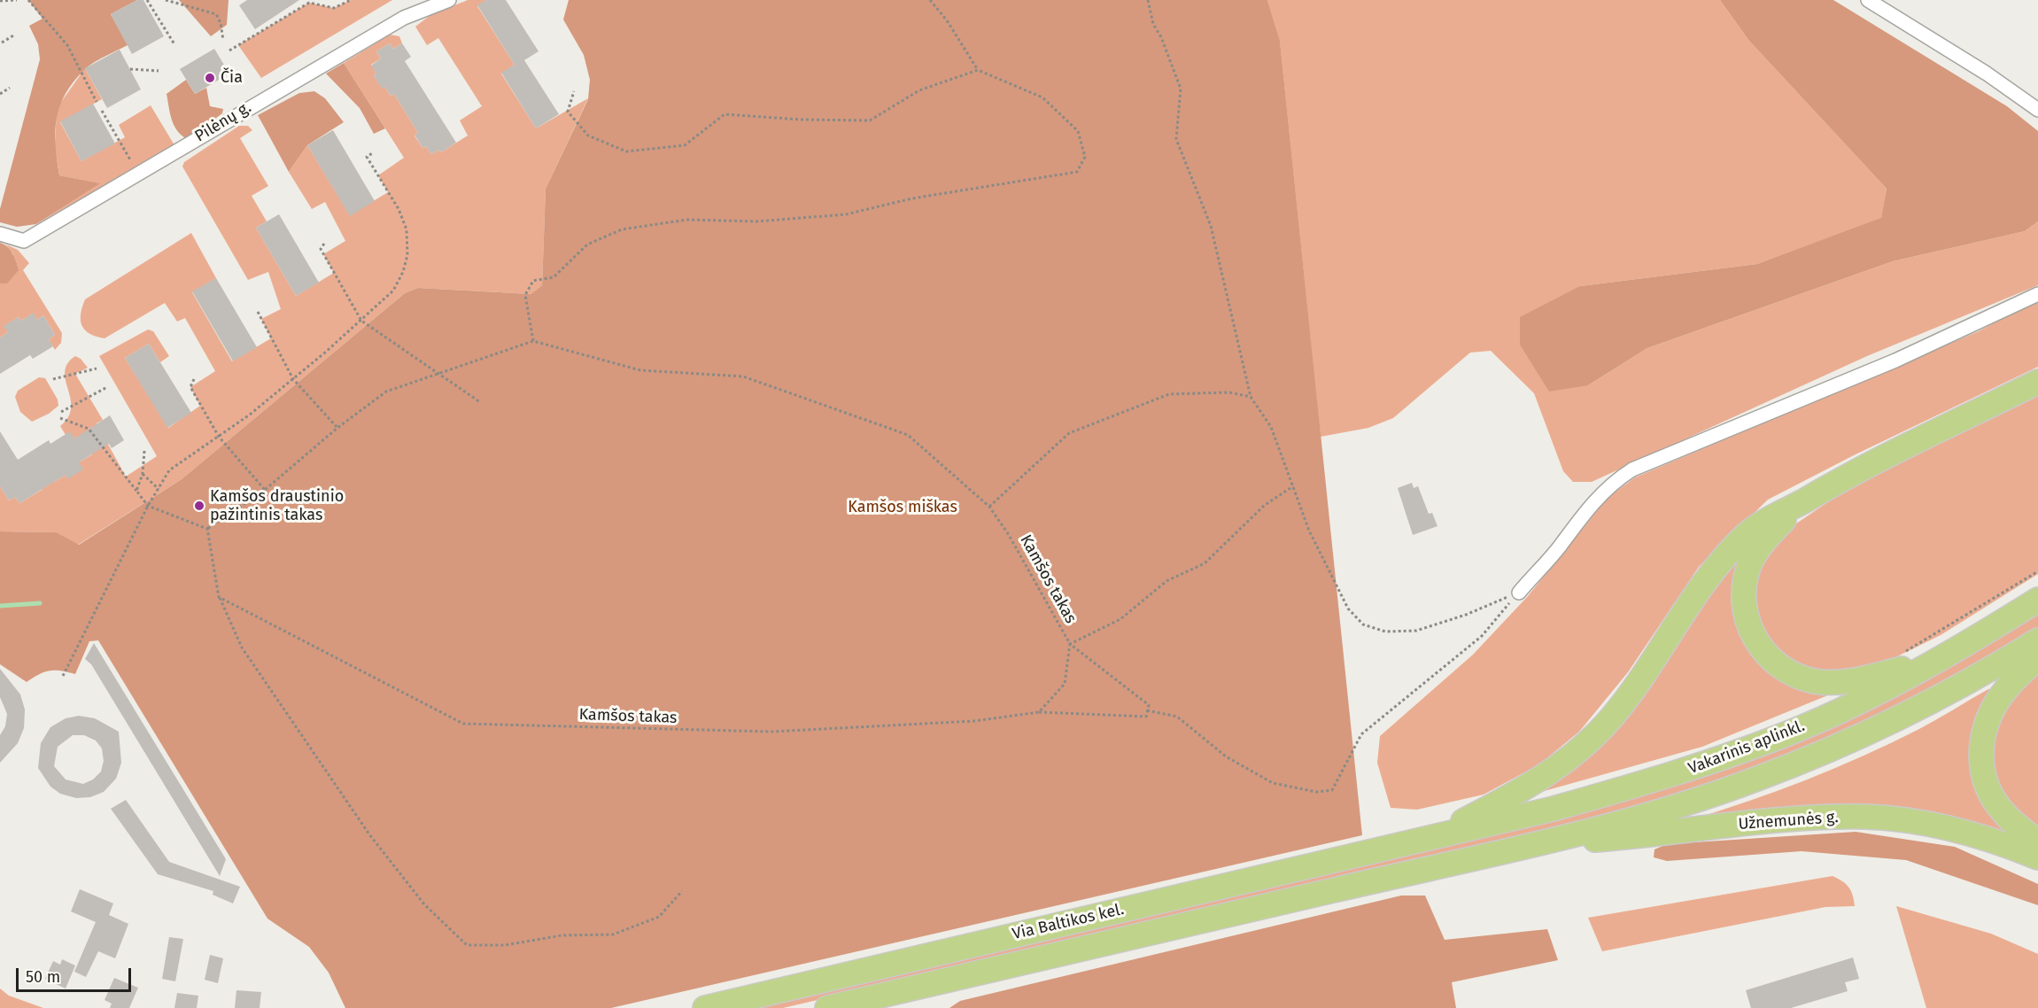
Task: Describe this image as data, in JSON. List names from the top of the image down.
{
  "streets": {
    "highway": ["Vakarinis aplinkl.", "Užnemunės g.", "Via Baltikos kel."],
    "street": ["Pilėnų g."],
    "path": ["Kamšos takas"]
  },
  "crossings": [
    ["Vakarinis aplinkl.", "Užnemunės g."],
    ["Vakarinis aplinkl.", "Via Baltikos kel."]
  ],
  "parks": ["Kamšos miškas"],
  "places": ["Čia", "Kamšos draustinio pažintinis takas"],
  "scale_bar": "50 m"
}
